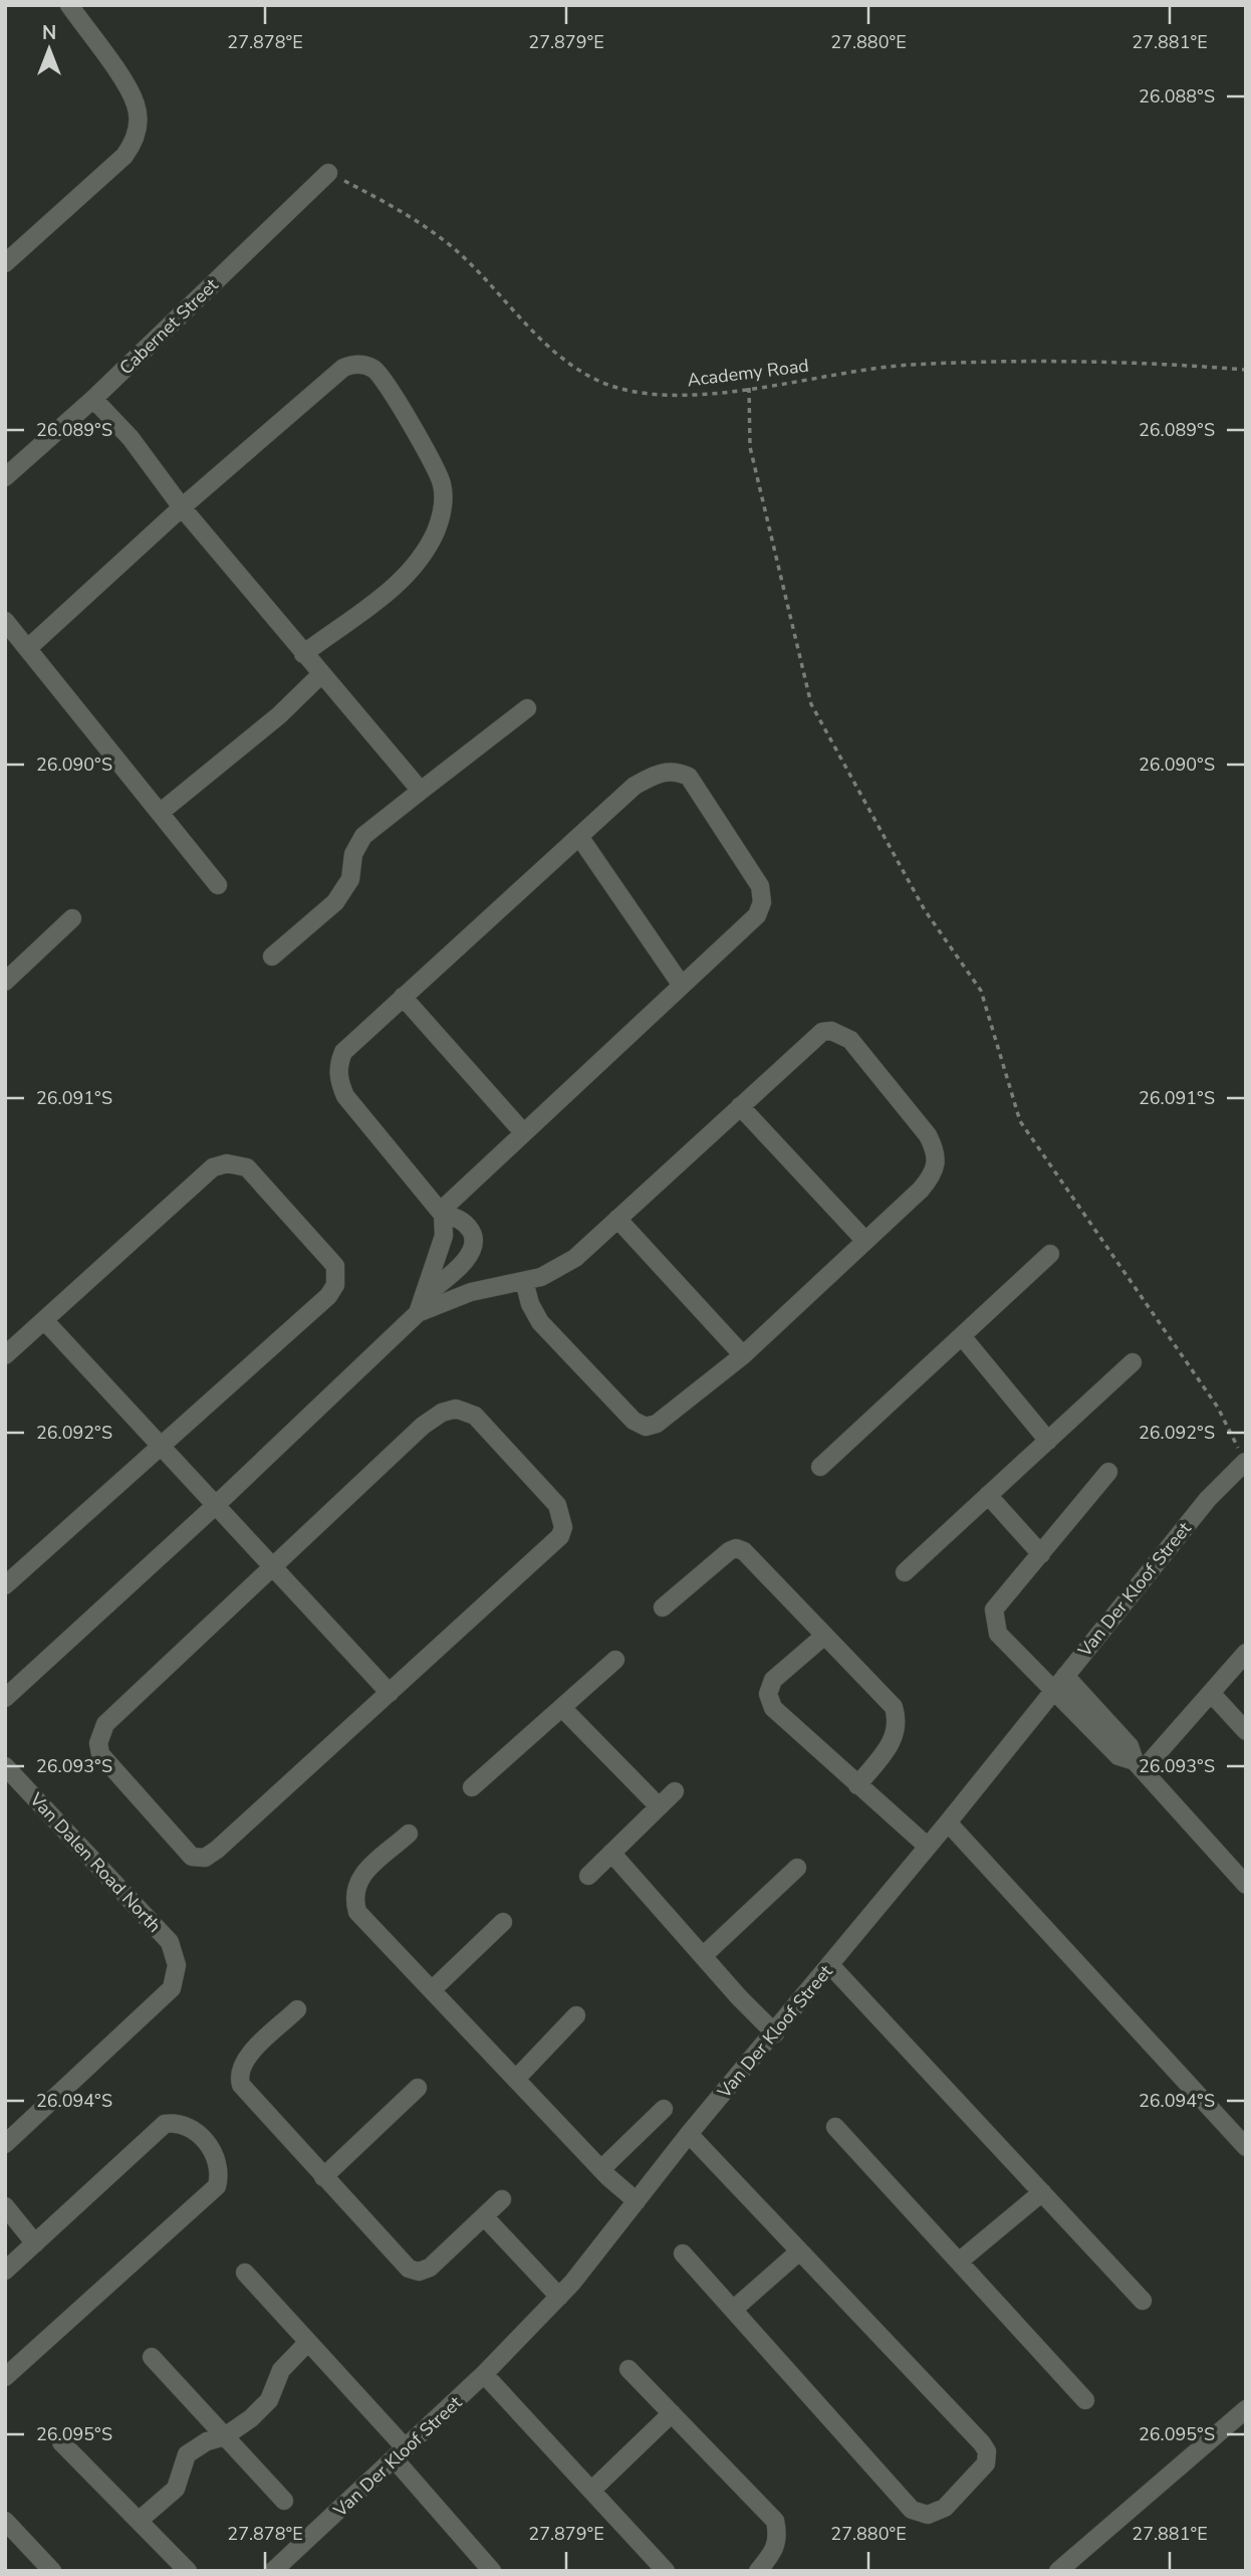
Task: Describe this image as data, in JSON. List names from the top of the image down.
{
  "streets": {
    "street": ["Cabernet Street", "Van Der Kloof Street", "Van Dalen Road North"],
    "path": ["Academy Road"]
  },
  "crossings": [
    ["Cabernet Street", "Academy Road"]
  ],
  "north": "top",
  "coordinates": [
    "27.878°E",
    "27.879°E",
    "27.880°E",
    "27.881°E",
    "26.088°S",
    "26.089°S",
    "26.090°S",
    "26.091°S",
    "26.092°S",
    "26.093°S",
    "26.094°S",
    "26.095°S"
  ]
}
